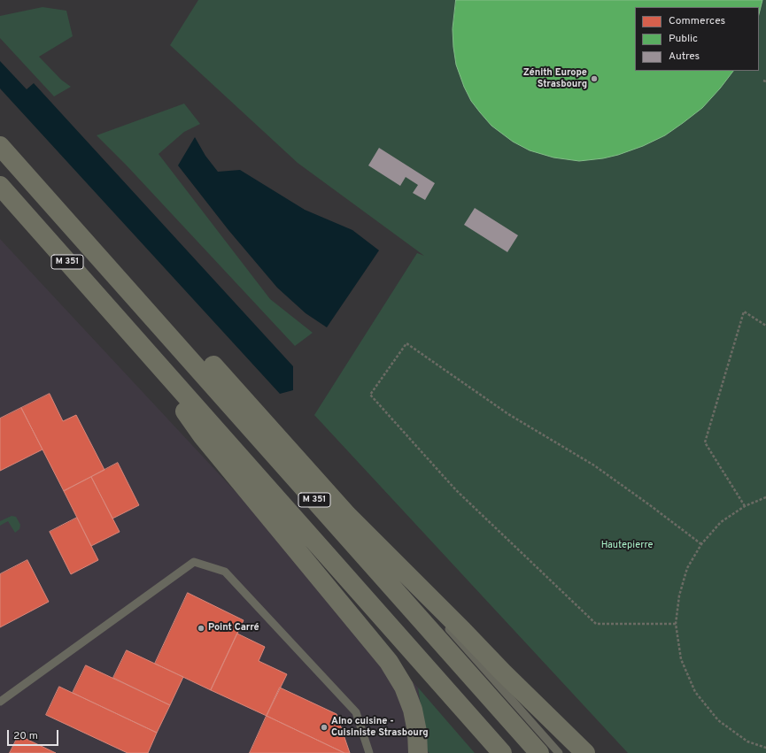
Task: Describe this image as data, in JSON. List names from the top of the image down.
{
  "streets": {
    "highway": ["M 351"]
  },
  "parks": ["Hautepierre"],
  "places": ["Zénith Europe Strasbourg", "Point Carré", "Alno cuisine - Cuisiniste Strasbourg"],
  "legend": ["Commerces", "Public", "Autres"],
  "scale_bar": "20 m"
}
